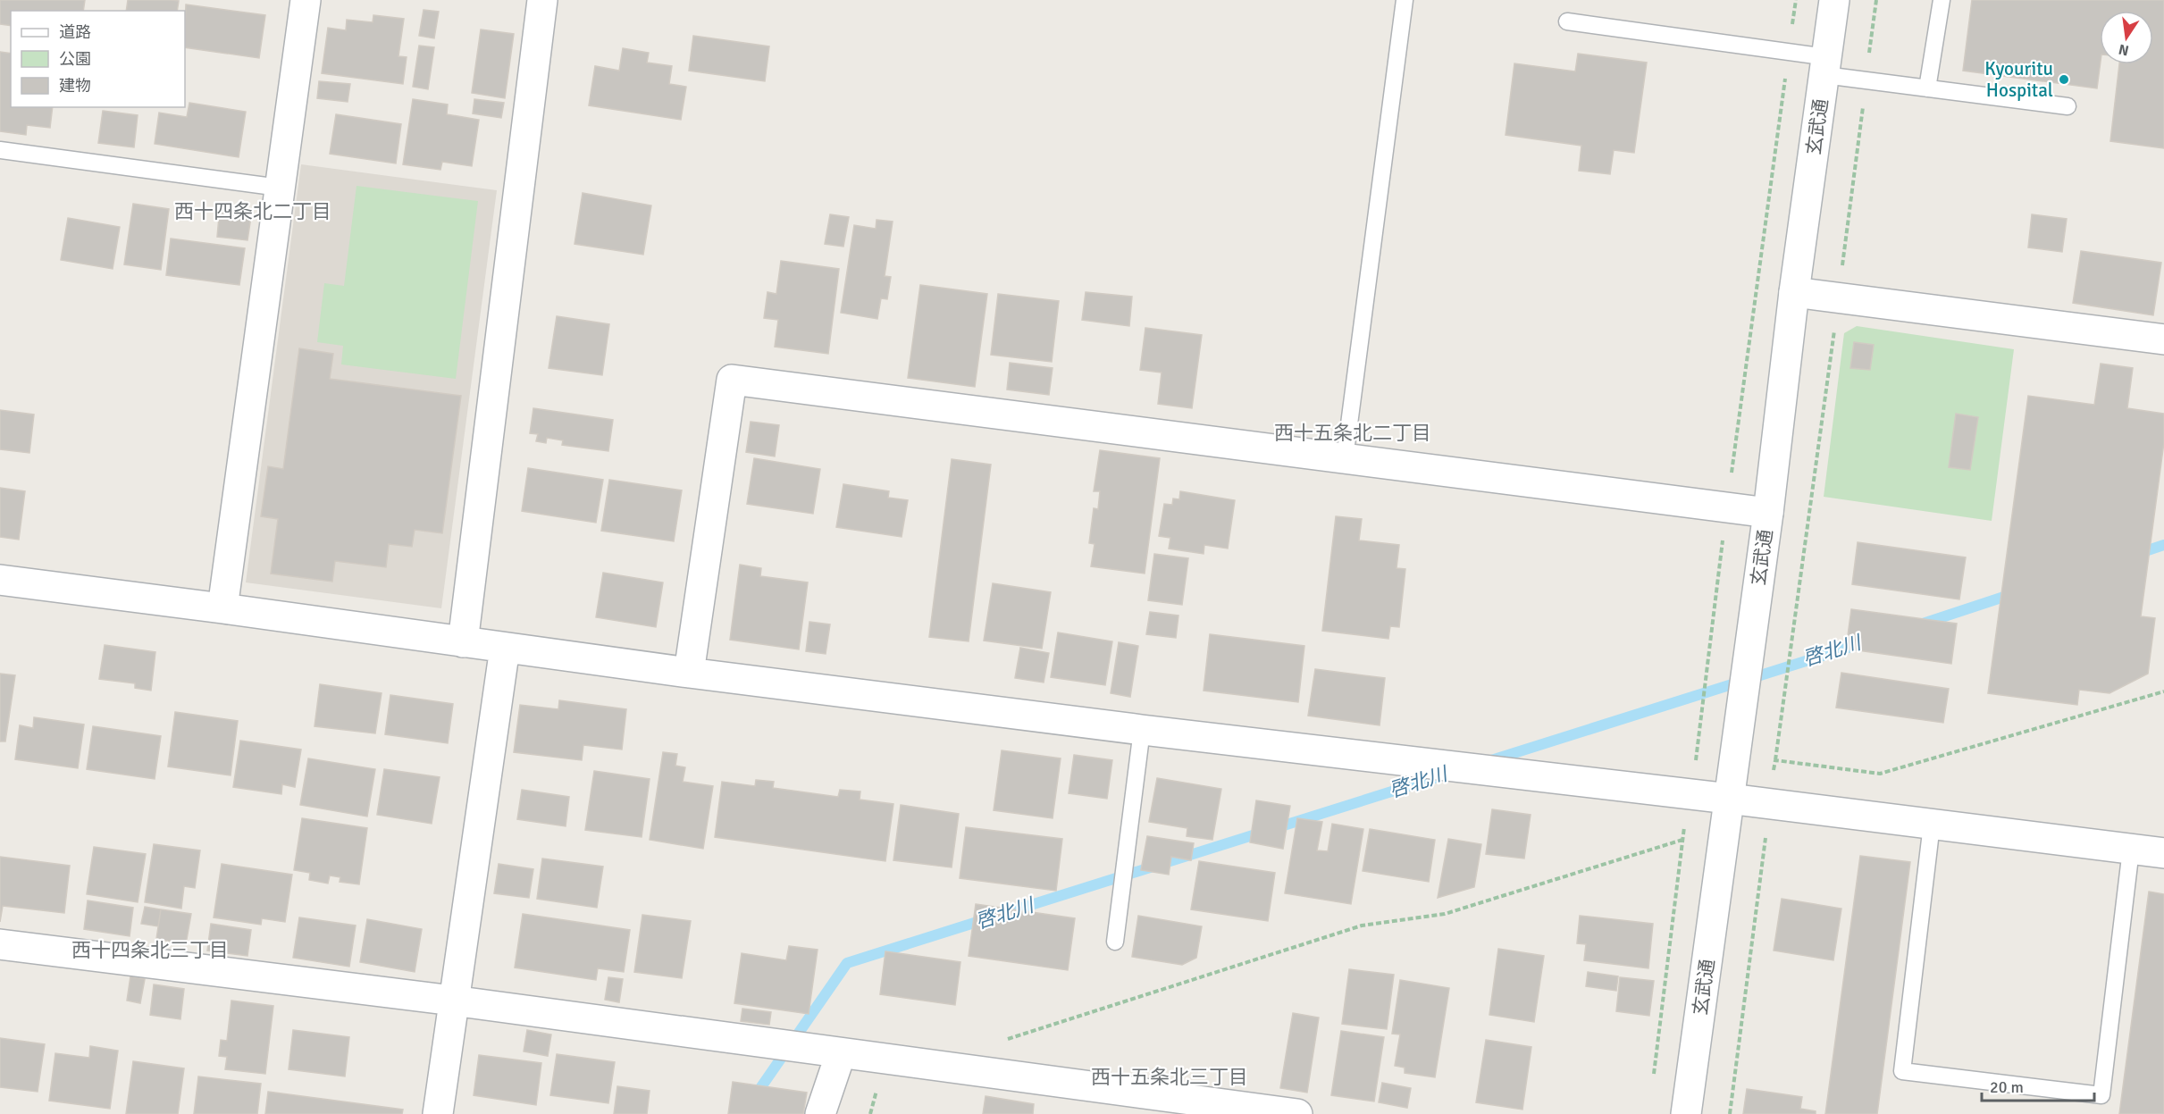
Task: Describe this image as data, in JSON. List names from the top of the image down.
{
  "streets": {
    "street": ["玄武通"]
  },
  "districts": [
    "西十四条北二丁目",
    "西十五条北二丁目",
    "西十四条北三丁目",
    "西十五条北三丁目"
  ],
  "water": ["啓北川"],
  "places": ["Kyouritu Hospital"],
  "legend": ["道路", "公園", "建物"],
  "scale_bar": "20 m",
  "north": "bottom"
}
